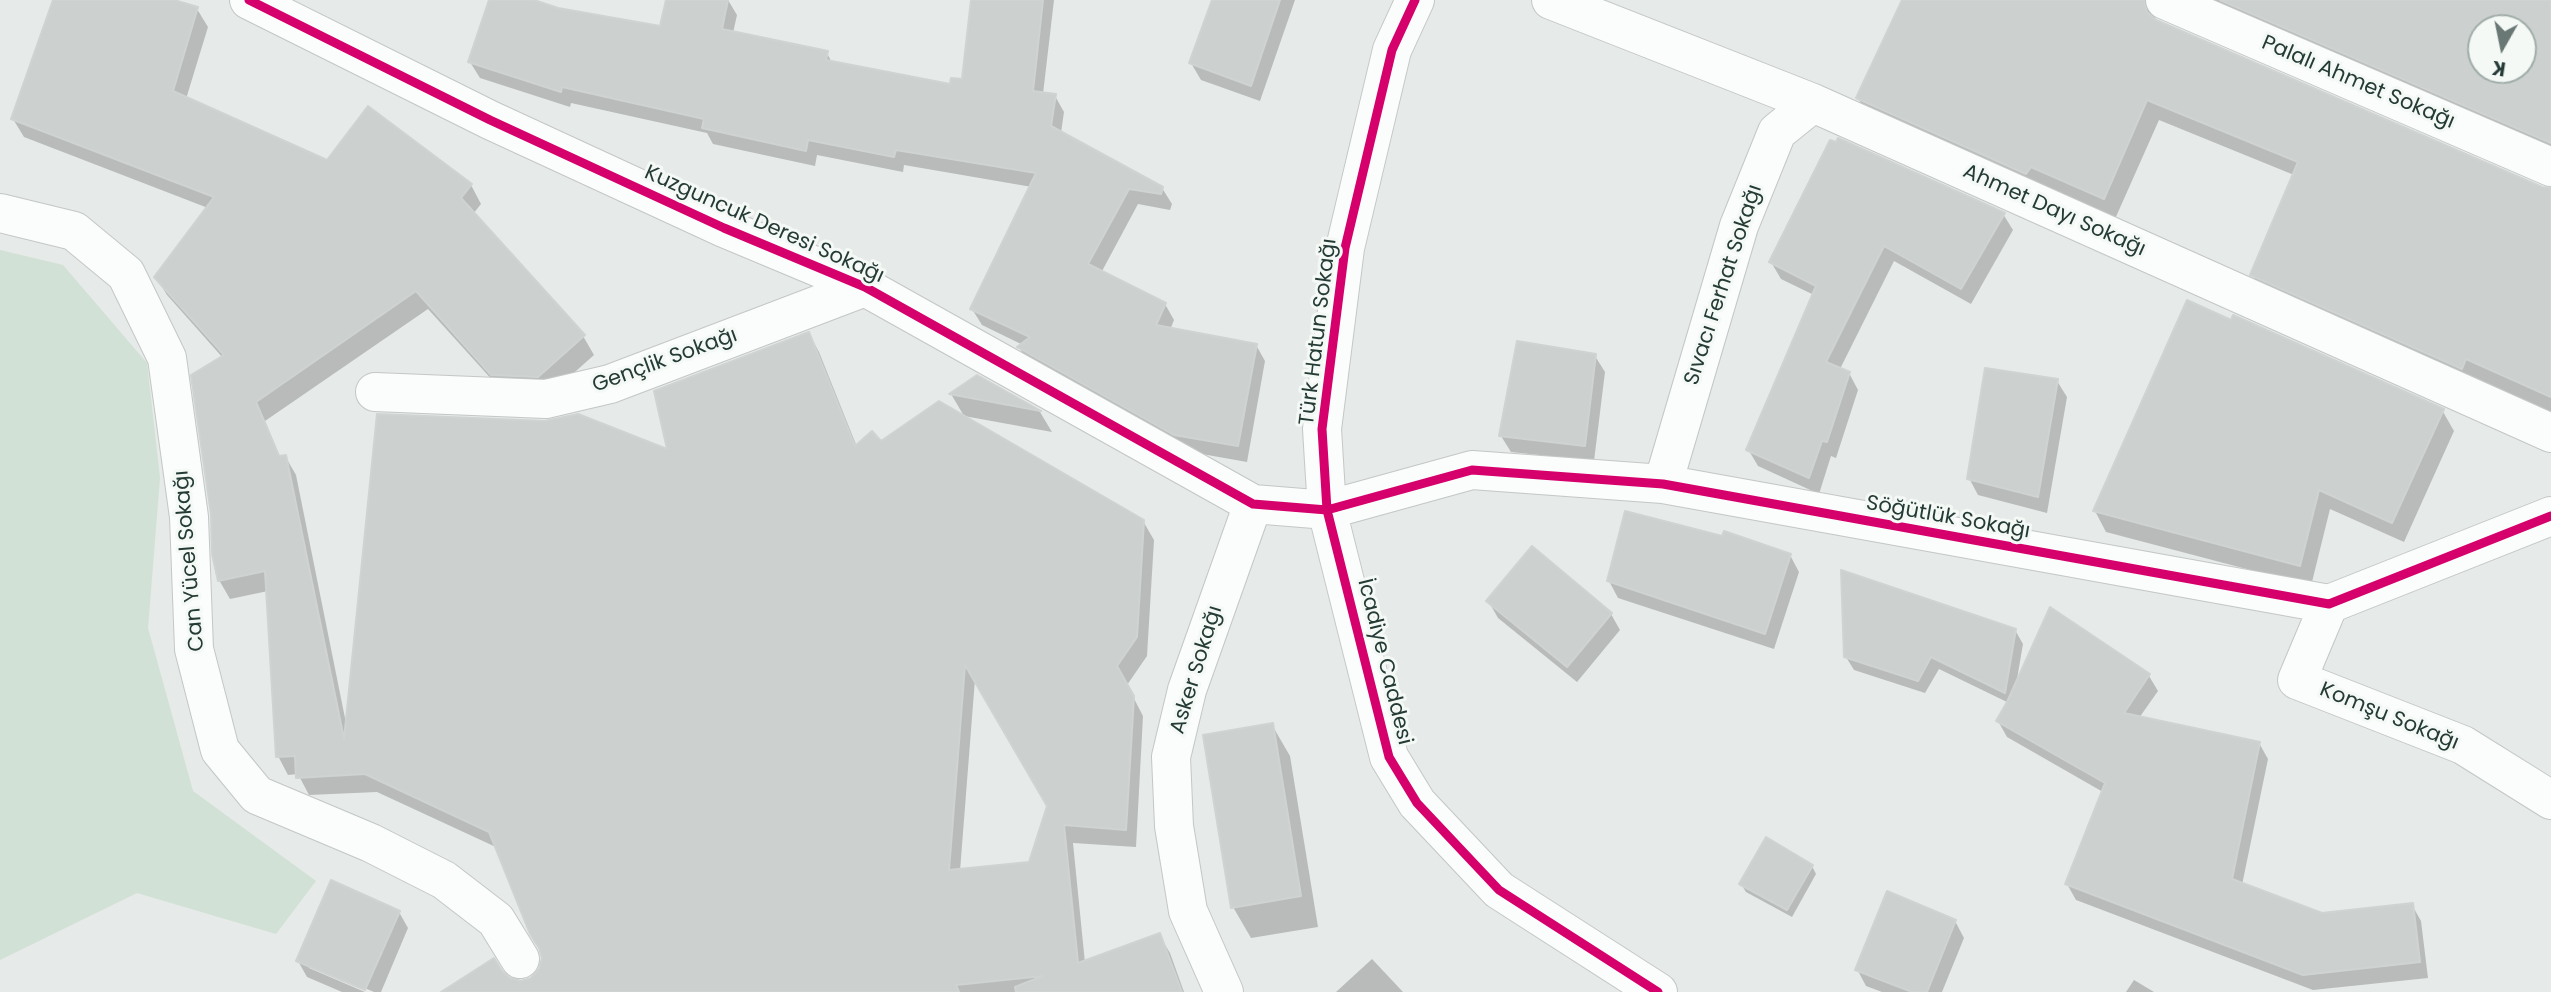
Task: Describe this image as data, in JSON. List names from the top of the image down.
{
  "streets": {
    "street": [
      "Palalı Ahmet Sokağı",
      "Ahmet Dayı Sokağı",
      "Kuzguncuk Deresi Sokağı",
      "Sıvacı Ferhat Sokağı",
      "Türk Hatun Sokağı",
      "Gençlik Sokağı",
      "Söğütlük Sokağı",
      "Can Yücel Sokağı",
      "İcadiye Caddesi",
      "Asker Sokağı",
      "Komşu Sokağı"
    ]
  },
  "crossings": [
    ["Ahmet Dayı Sokağı", "Sıvacı Ferhat Sokağı"],
    ["Kuzguncuk Deresi Sokağı", "Gençlik Sokağı"],
    ["Kuzguncuk Deresi Sokağı", "Asker Sokağı"],
    ["Sıvacı Ferhat Sokağı", "Söğütlük Sokağı"],
    ["Türk Hatun Sokağı", "Söğütlük Sokağı"],
    ["Türk Hatun Sokağı", "İcadiye Caddesi"],
    ["Söğütlük Sokağı", "İcadiye Caddesi"],
    ["Söğütlük Sokağı", "Komşu Sokağı"]
  ],
  "north": "bottom"
}
